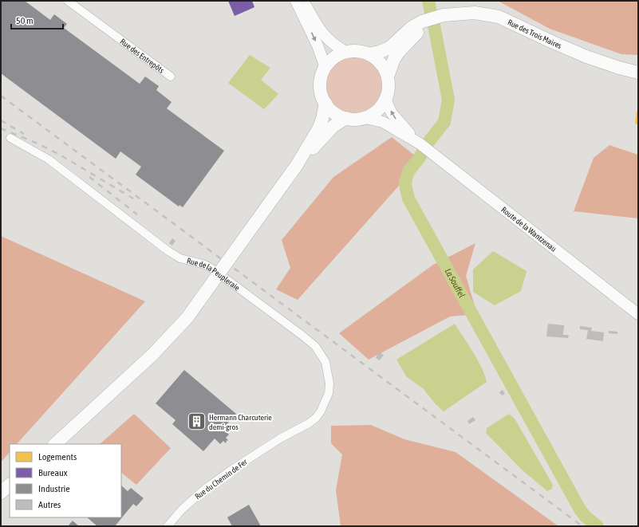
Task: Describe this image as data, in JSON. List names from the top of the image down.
{
  "streets": {
    "main road": ["Rue des Trois Maires", "Route de la Wantzenau"],
    "street": ["Rue des Entrepôts", "Rue de la Peupleraie", "Rue du Chemin de Fer"]
  },
  "crossings": [
    ["Rue des Trois Maires", "Route de la Wantzenau"],
    ["Rue de la Peupleraie", "Rue du Chemin de Fer"]
  ],
  "water": ["La Souffel"],
  "places": {
    "building": ["Hermann Charcuterie demi-gros"]
  },
  "legend": [
    "Logements",
    "Bureaux",
    "Industrie",
    "Autres"
  ],
  "scale_bar": "50 m"
}
